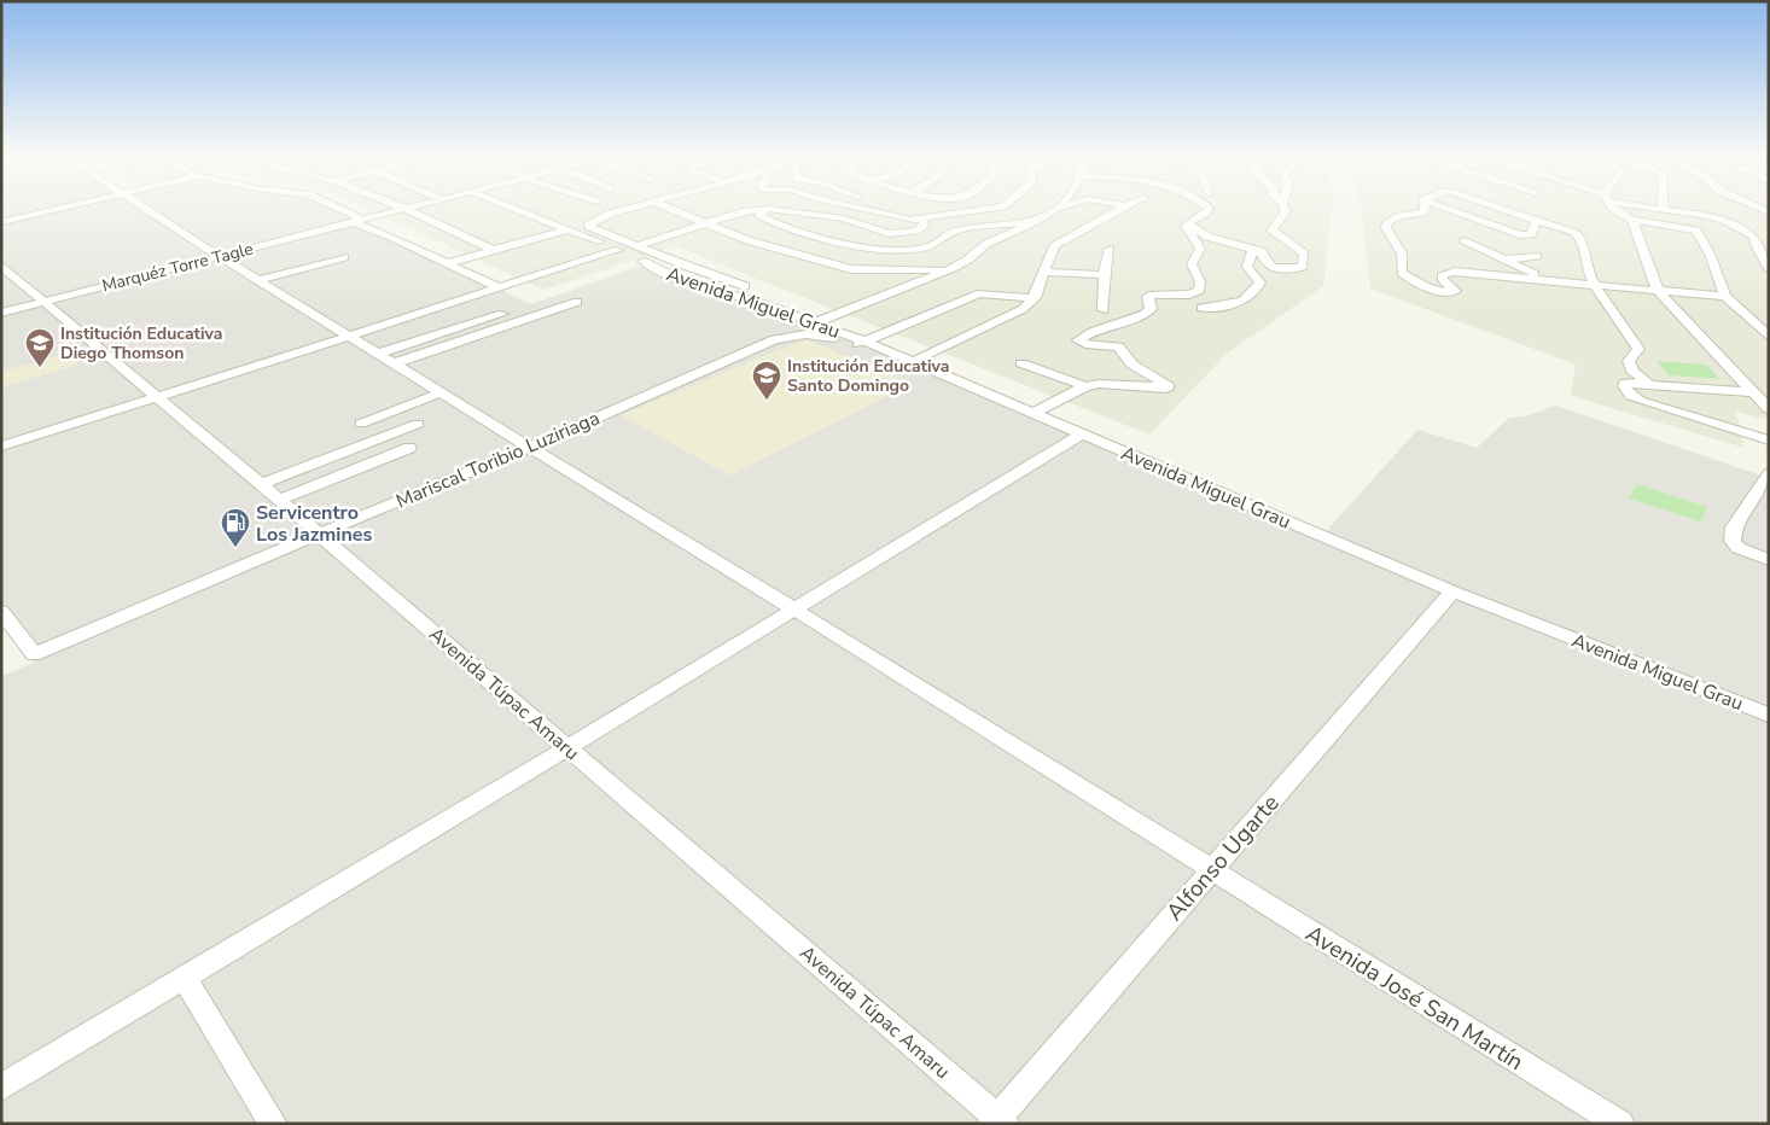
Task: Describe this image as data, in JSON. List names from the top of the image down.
{
  "streets": {
    "street": [
      "Marquéz Torre Tagle",
      "Avenida Miguel Grau",
      "Mariscal Toribio Luziriaga",
      "Avenida Túpac Amaru",
      "Alfonso Ugarte",
      "Avenida José San Martín"
    ]
  },
  "crossings": [
    ["Marquéz Torre Tagle", "Avenida Túpac Amaru"],
    ["Marquéz Torre Tagle", "Avenida José San Martín"],
    ["Avenida Miguel Grau", "Mariscal Toribio Luziriaga"],
    ["Avenida Miguel Grau", "Alfonso Ugarte"],
    ["Mariscal Toribio Luziriaga", "Avenida Túpac Amaru"],
    ["Mariscal Toribio Luziriaga", "Avenida José San Martín"],
    ["Avenida Túpac Amaru", "Alfonso Ugarte"],
    ["Alfonso Ugarte", "Avenida José San Martín"]
  ],
  "places": {
    "school or university": ["Institución Educativa Diego Thomson", "Institución Educativa Santo Domingo"],
    "fuel station": ["Servicentro Los Jazmines"]
  }
}
